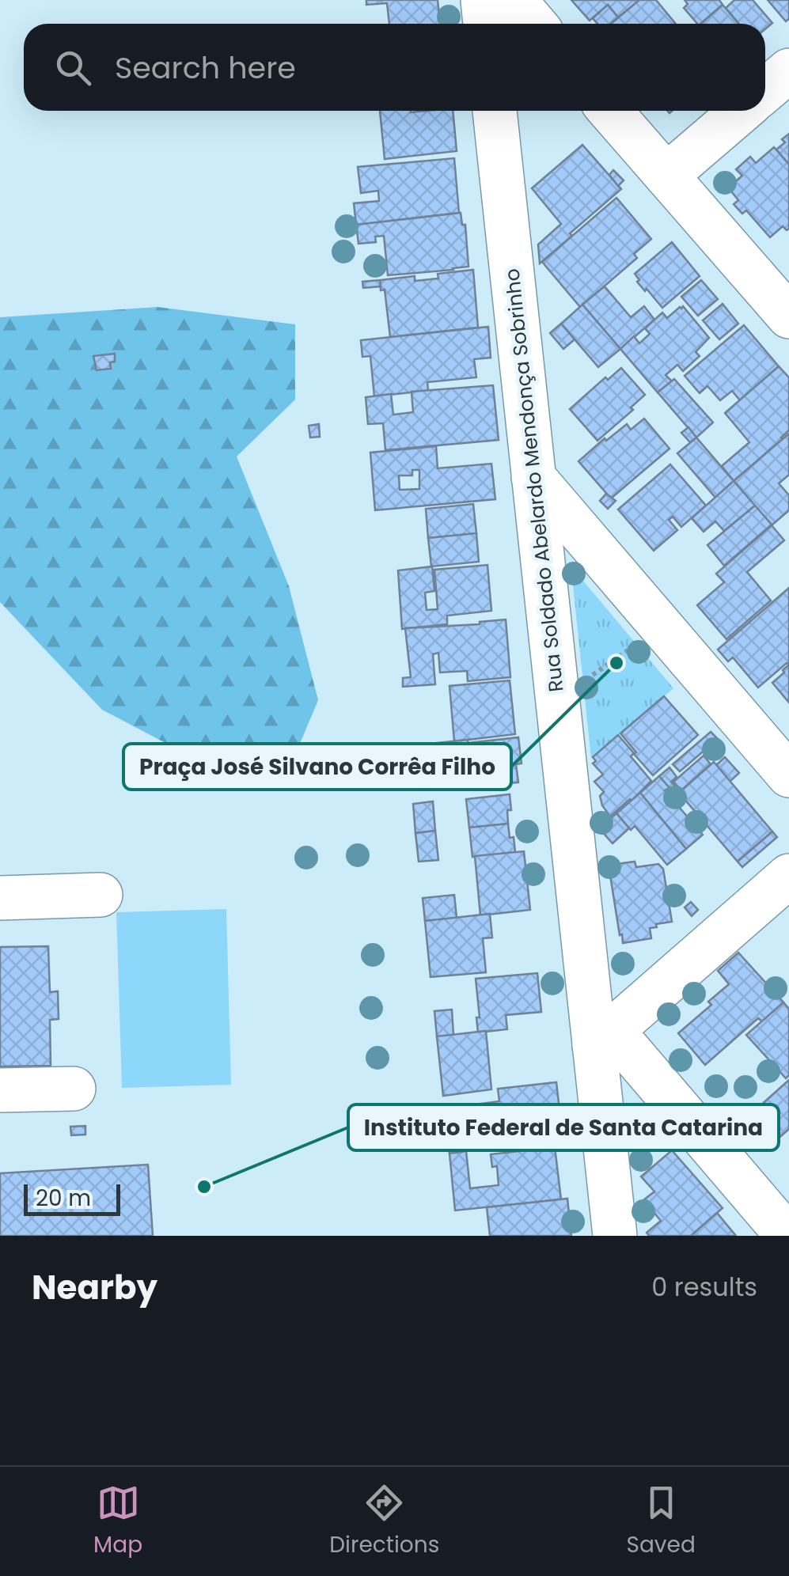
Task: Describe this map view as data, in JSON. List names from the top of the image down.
{
  "streets": {
    "street": ["Rua Soldado Abelardo Mendonça Sobrinho"]
  },
  "places": ["Praça José Silvano Corrêa Filho", "Instituto Federal de Santa Catarina"],
  "scale_bar": "20 m",
  "page": {
    "search": "Search here",
    "scale": "20 m",
    "heading": ["Nearby", "0 results"],
    "nav": ["Map", "Directions", "Saved"]
  }
}
